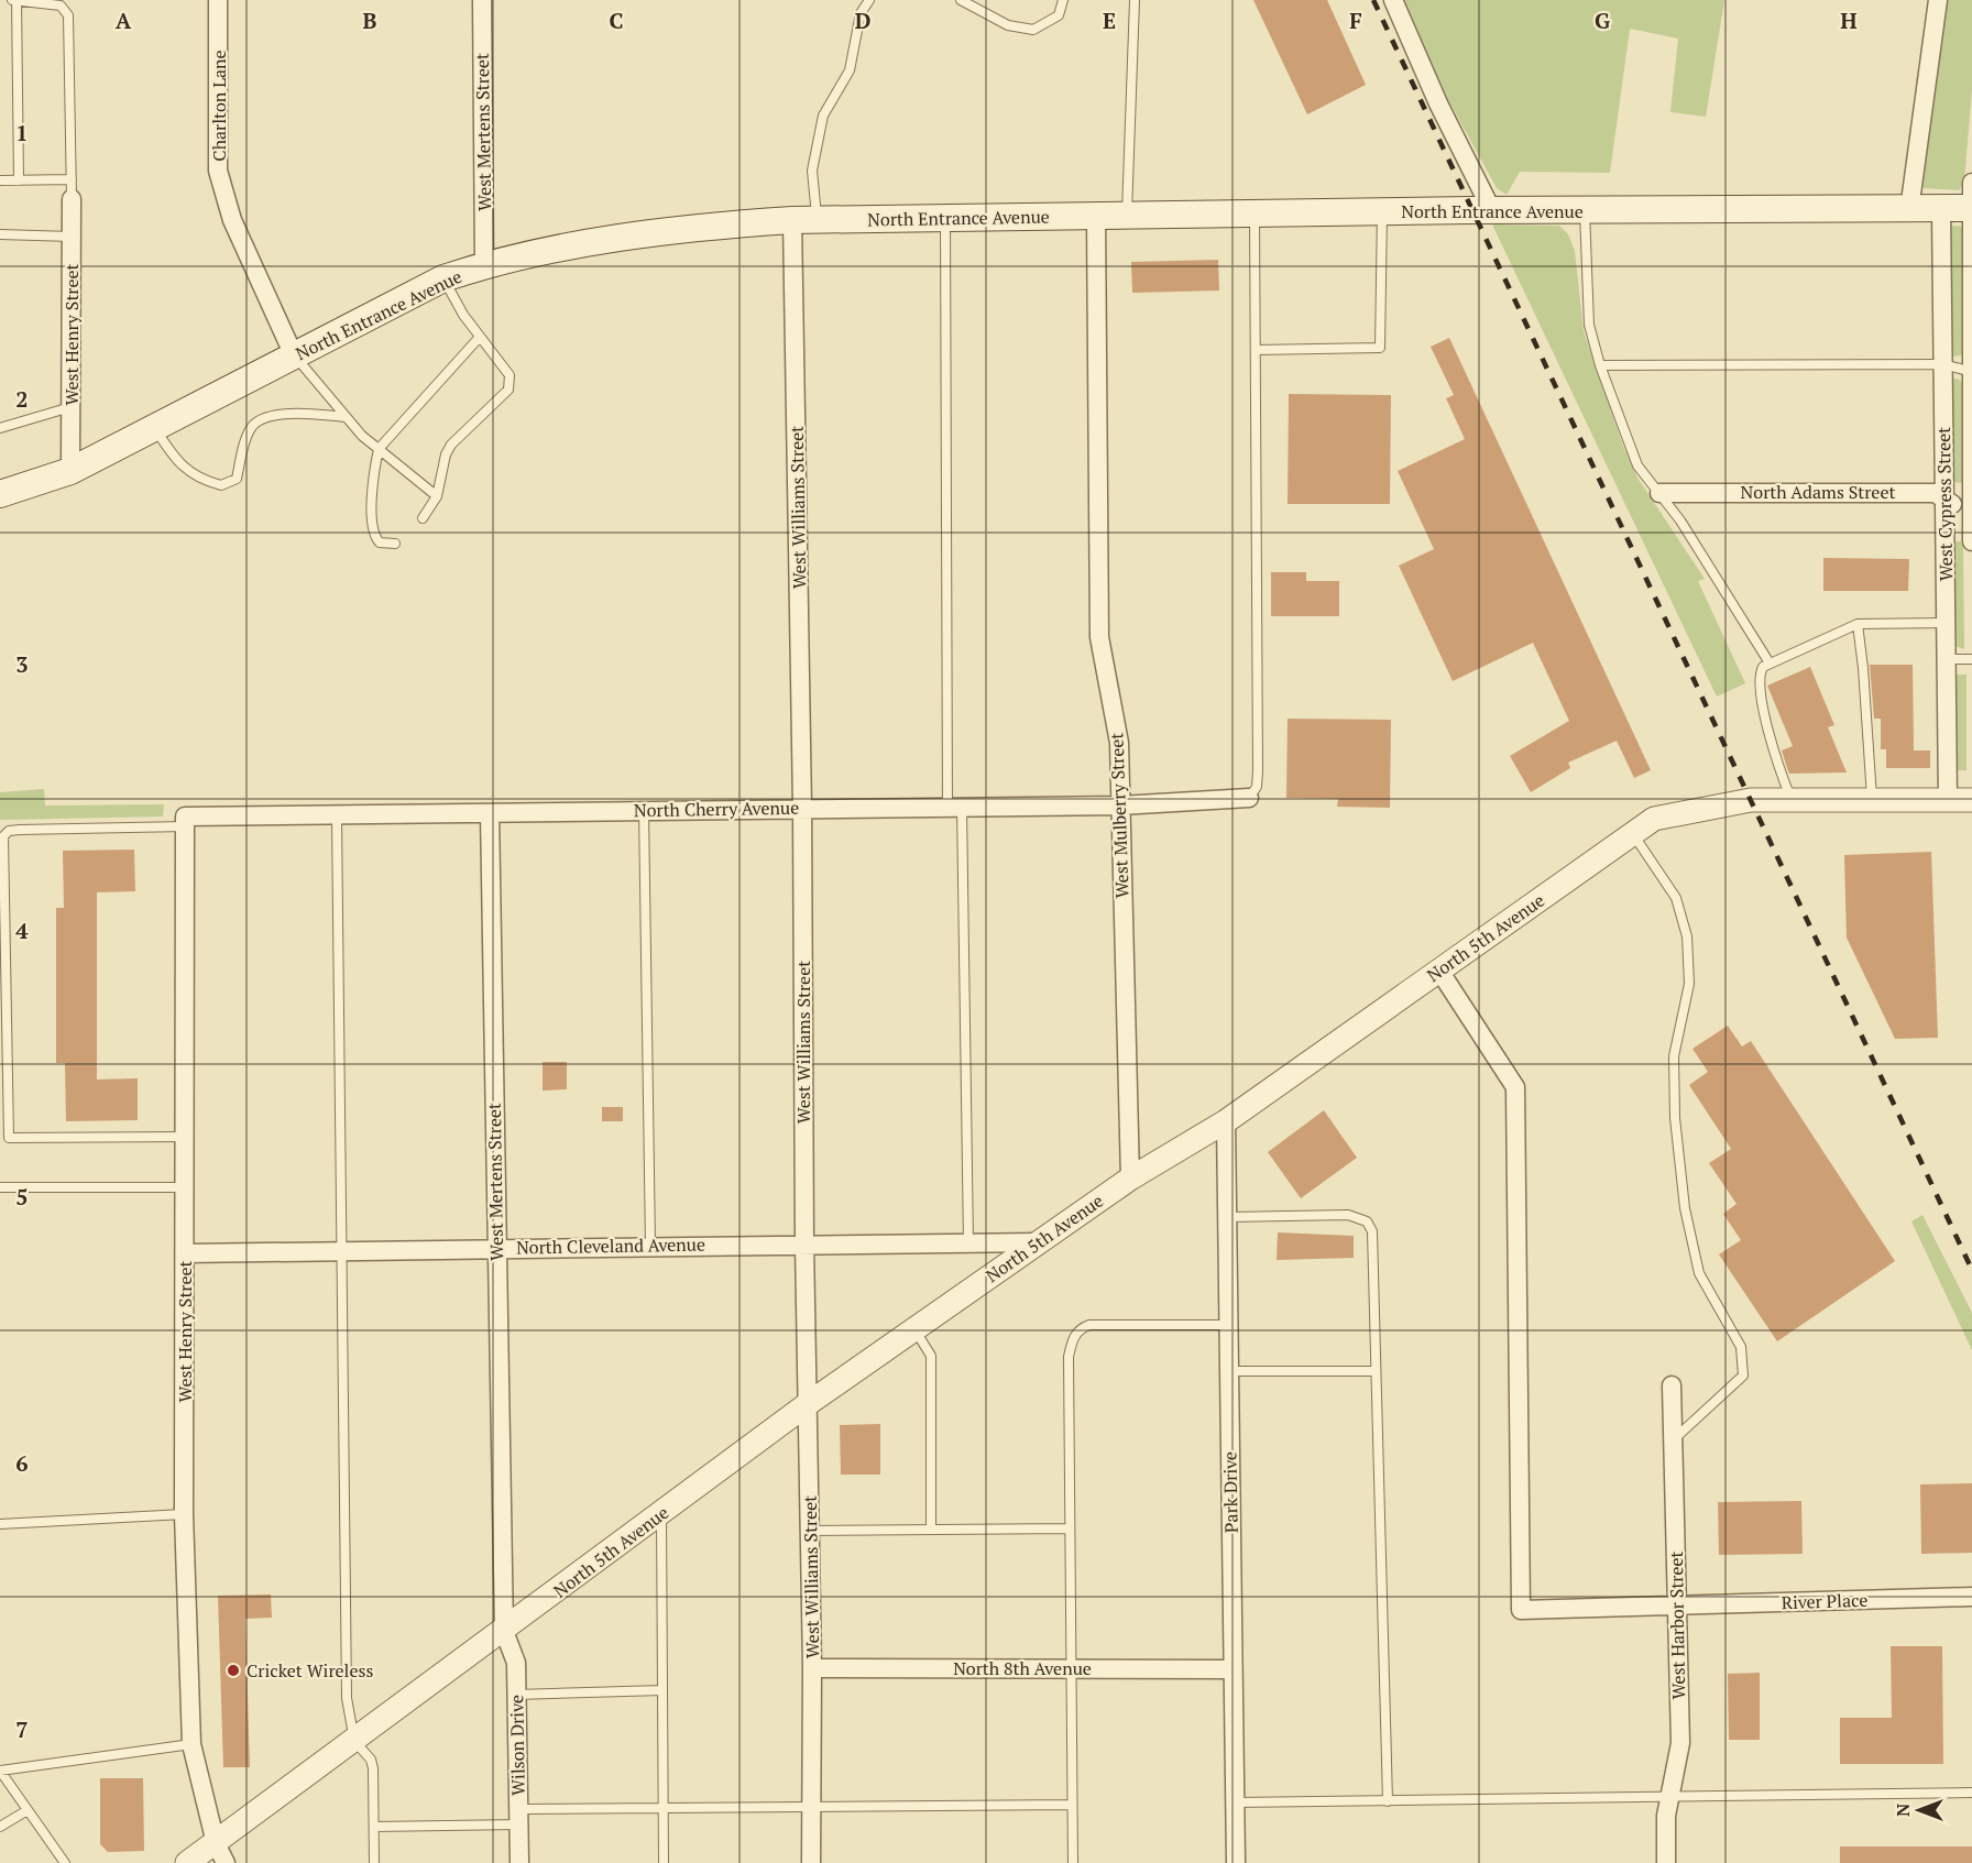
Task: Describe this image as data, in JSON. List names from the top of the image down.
{
  "streets": {
    "main road": ["North Entrance Avenue"],
    "street": [
      "Charlton Lane",
      "West Mertens Street",
      "West Henry Street",
      "North Adams Street",
      "West Cypress Street",
      "West Williams Street",
      "North Cherry Avenue",
      "West Mulberry Street",
      "North 5th Avenue",
      "North Cleveland Avenue",
      "Park Drive",
      "River Place",
      "West Harbor Street",
      "North 8th Avenue",
      "Wilson Drive"
    ]
  },
  "crossings": [
    ["Charlton Lane", "North Entrance Avenue"],
    ["West Mertens Street", "North Entrance Avenue"],
    ["West Mertens Street", "North Cherry Avenue"],
    ["West Mertens Street", "North 5th Avenue"],
    ["West Mertens Street", "North Cleveland Avenue"],
    ["West Mertens Street", "Wilson Drive"],
    ["North Entrance Avenue", "West Henry Street"],
    ["North Entrance Avenue", "West Cypress Street"],
    ["North Entrance Avenue", "West Williams Street"],
    ["North Entrance Avenue", "West Mulberry Street"],
    ["West Henry Street", "North Cherry Avenue"],
    ["West Henry Street", "North 5th Avenue"],
    ["West Henry Street", "North Cleveland Avenue"],
    ["North Adams Street", "West Cypress Street"],
    ["West Cypress Street", "North 5th Avenue"],
    ["West Williams Street", "North Cherry Avenue"],
    ["West Williams Street", "North 5th Avenue"],
    ["West Williams Street", "North Cleveland Avenue"],
    ["West Williams Street", "North 8th Avenue"],
    ["North Cherry Avenue", "West Mulberry Street"],
    ["West Mulberry Street", "North 5th Avenue"],
    ["North 5th Avenue", "North Cleveland Avenue"],
    ["North 5th Avenue", "Park Drive"],
    ["North 5th Avenue", "River Place"],
    ["North 5th Avenue", "Wilson Drive"],
    ["Park Drive", "North 8th Avenue"],
    ["River Place", "West Harbor Street"]
  ],
  "places": ["Cricket Wireless"],
  "north": "left",
  "grid": {
    "columns": [
      "A",
      "B",
      "C",
      "D",
      "E",
      "F",
      "G",
      "H"
    ],
    "rows": [
      "1",
      "2",
      "3",
      "4",
      "5",
      "6",
      "7"
    ]
  }
}
